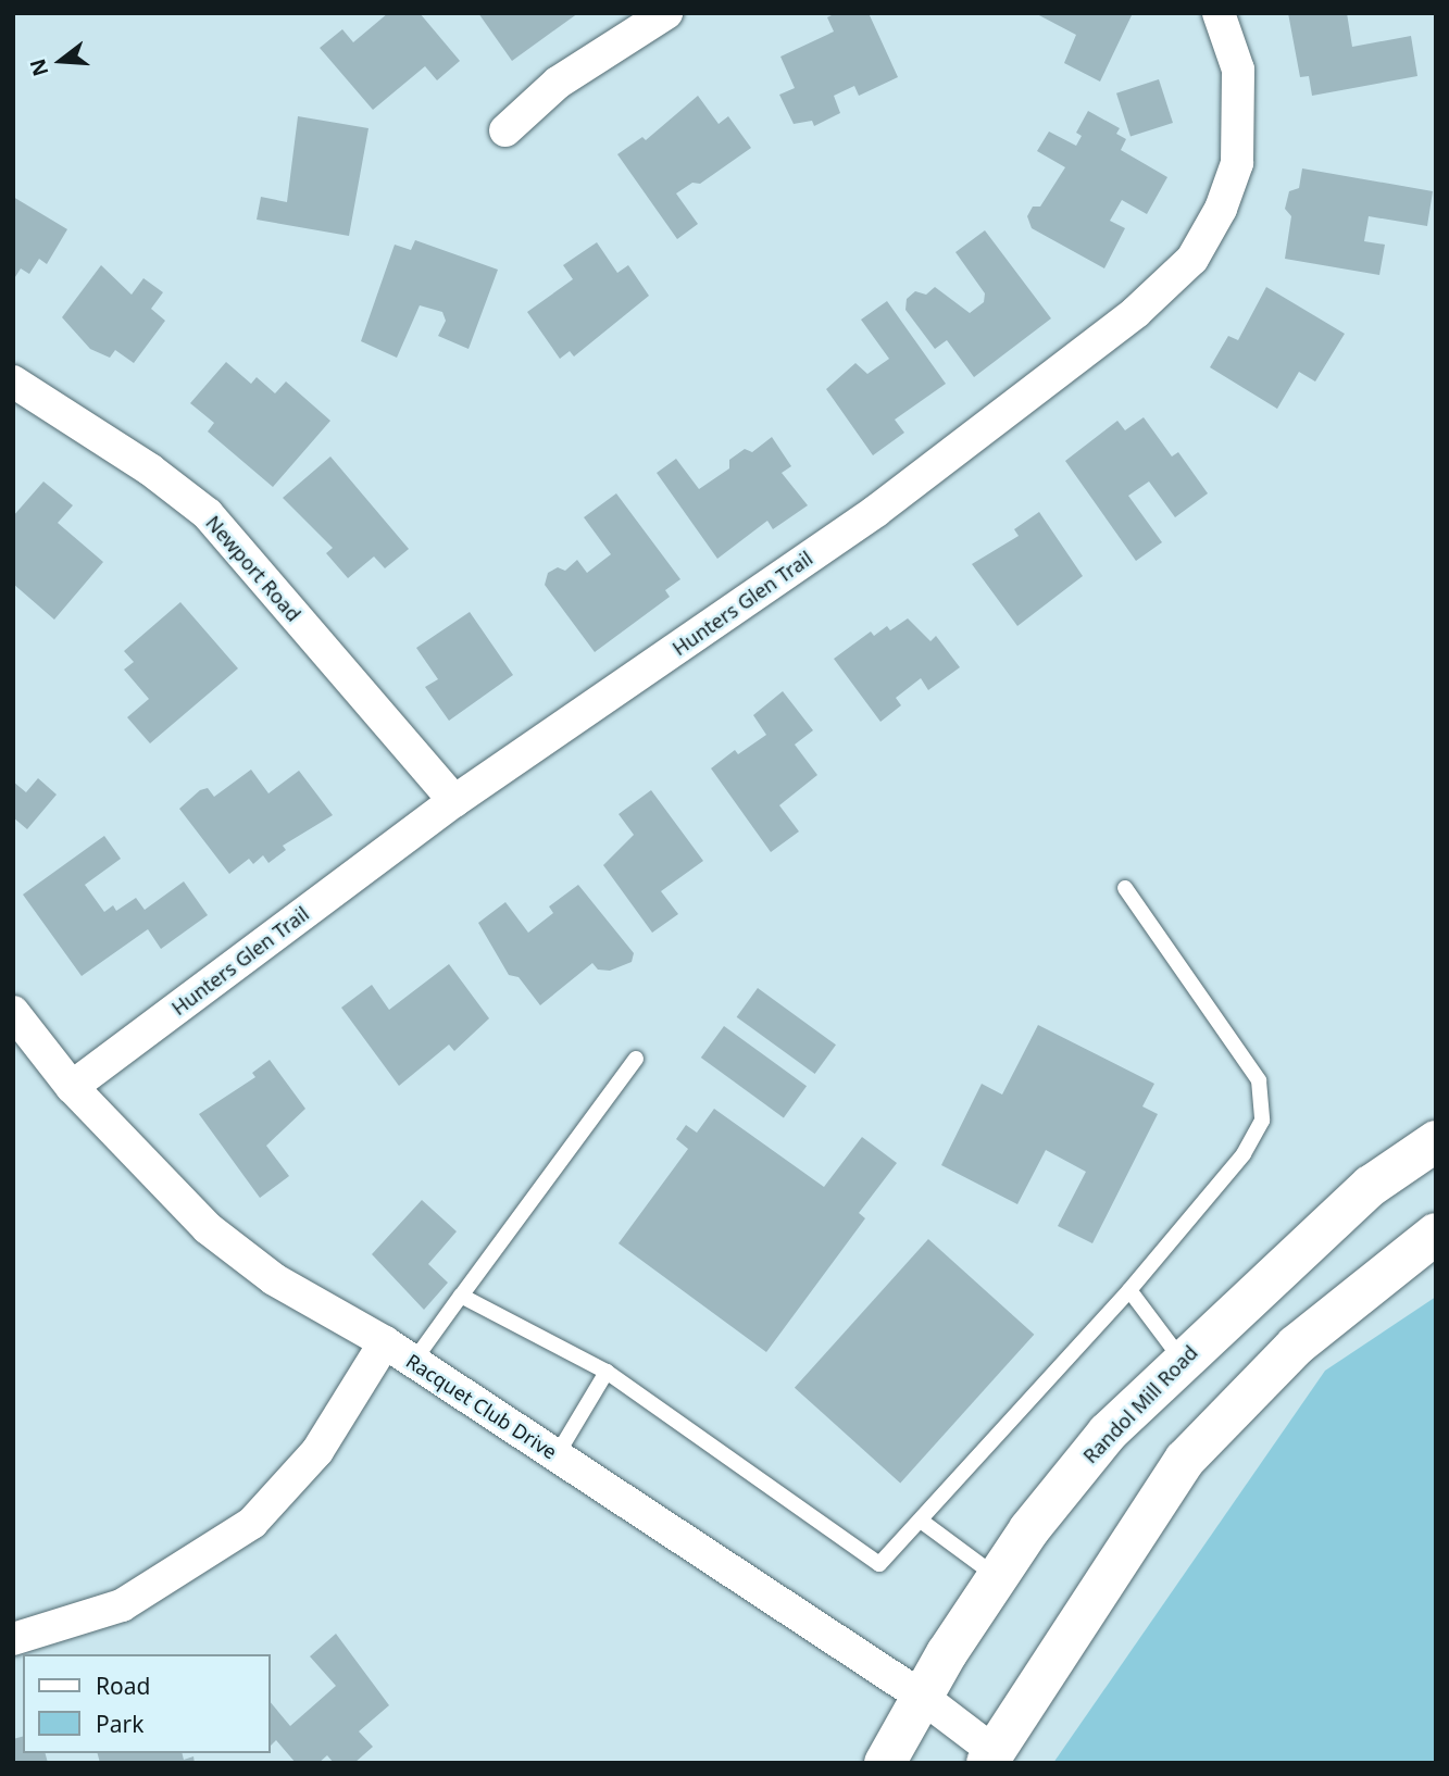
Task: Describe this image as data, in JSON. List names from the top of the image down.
{
  "streets": {
    "main road": ["Randol Mill Road"],
    "street": ["Newport Road", "Hunters Glen Trail", "Racquet Club Drive"]
  },
  "crossings": [
    ["Newport Road", "Hunters Glen Trail"],
    ["Hunters Glen Trail", "Racquet Club Drive"],
    ["Randol Mill Road", "Racquet Club Drive"]
  ],
  "legend": ["Road", "Park"],
  "north": "left"
}
